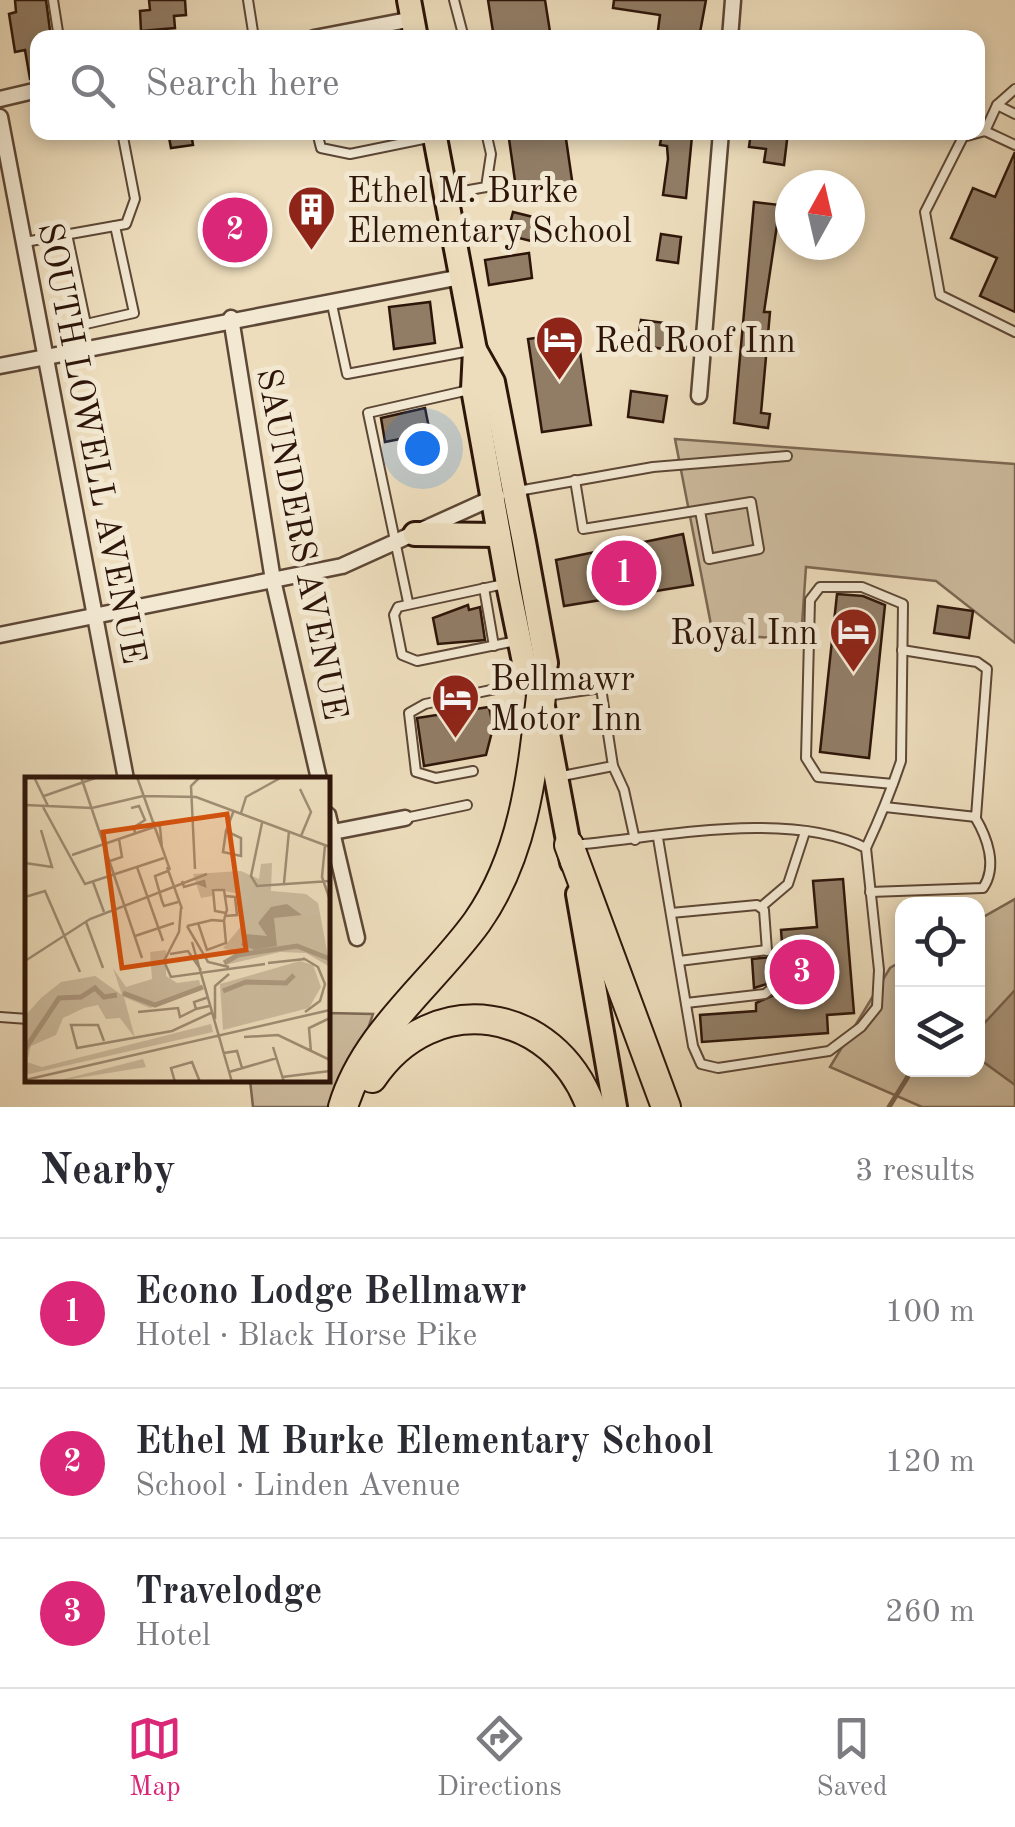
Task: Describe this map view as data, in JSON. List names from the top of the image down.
{
  "streets": {
    "street": ["SOUTH LOWELL AVENUE", "SAUNDERS AVENUE"]
  },
  "places": {
    "building": ["Ethel M. Burke Elementary School"],
    "hotel": ["Red Roof Inn", "Royal Inn", "Bellmawr Motor Inn"]
  },
  "north": "top",
  "page": {
    "search": "Search here",
    "pins": ["2", "1", "3"],
    "heading": ["Nearby", "3 results"],
    "list": [
      {
        "mark": "1",
        "name": "Econo Lodge Bellmawr",
        "note": "Hotel · Black Horse Pike",
        "value": "100 m"
      },
      {
        "mark": "2",
        "name": "Ethel M Burke Elementary School",
        "note": "School · Linden Avenue",
        "value": "120 m"
      },
      {
        "mark": "3",
        "name": "Travelodge",
        "note": "Hotel",
        "value": "260 m"
      }
    ],
    "nav": ["Map", "Directions", "Saved"]
  }
}
